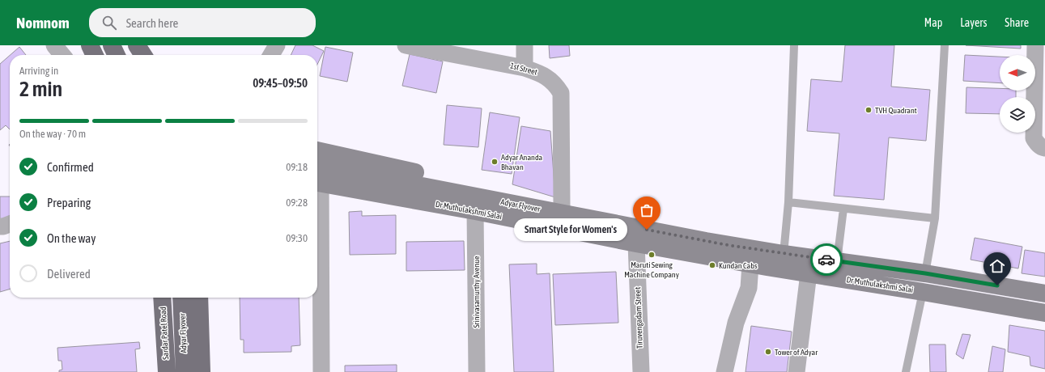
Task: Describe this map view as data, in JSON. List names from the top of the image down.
{
  "streets": {
    "main road": ["Adyar Flyover", "Dr Muthulakshmi Salai", "Sardar Patel Road"],
    "street": ["1st Street", "Srinivasamurthy Avenue", "Tiruvengadam Street"]
  },
  "crossings": [
    ["Dr Muthulakshmi Salai", "Srinivasamurthy Avenue"],
    ["Dr Muthulakshmi Salai", "Tiruvengadam Street"]
  ],
  "places": [
    "TVH Quadrant",
    "Adyar Ananda Bhavan",
    "Smart Style for Women's",
    "Maruti Sewing Machine Company",
    "Kundan Cabs",
    "Tower of Adyar"
  ],
  "north": "left",
  "page": {
    "header": "Nomnom",
    "search": "Search here",
    "nav": ["Map", "Layers", "Share"],
    "heading": ["2 min", "Arriving in", "09:45–09:50"],
    "bar": "On the way · 70 m",
    "list": [
      ["Confirmed", "09:18"],
      ["Preparing", "09:28"],
      ["On the way", "09:30"],
      "Delivered"
    ],
    "bubble": "Smart Style for Women's"
  }
}
